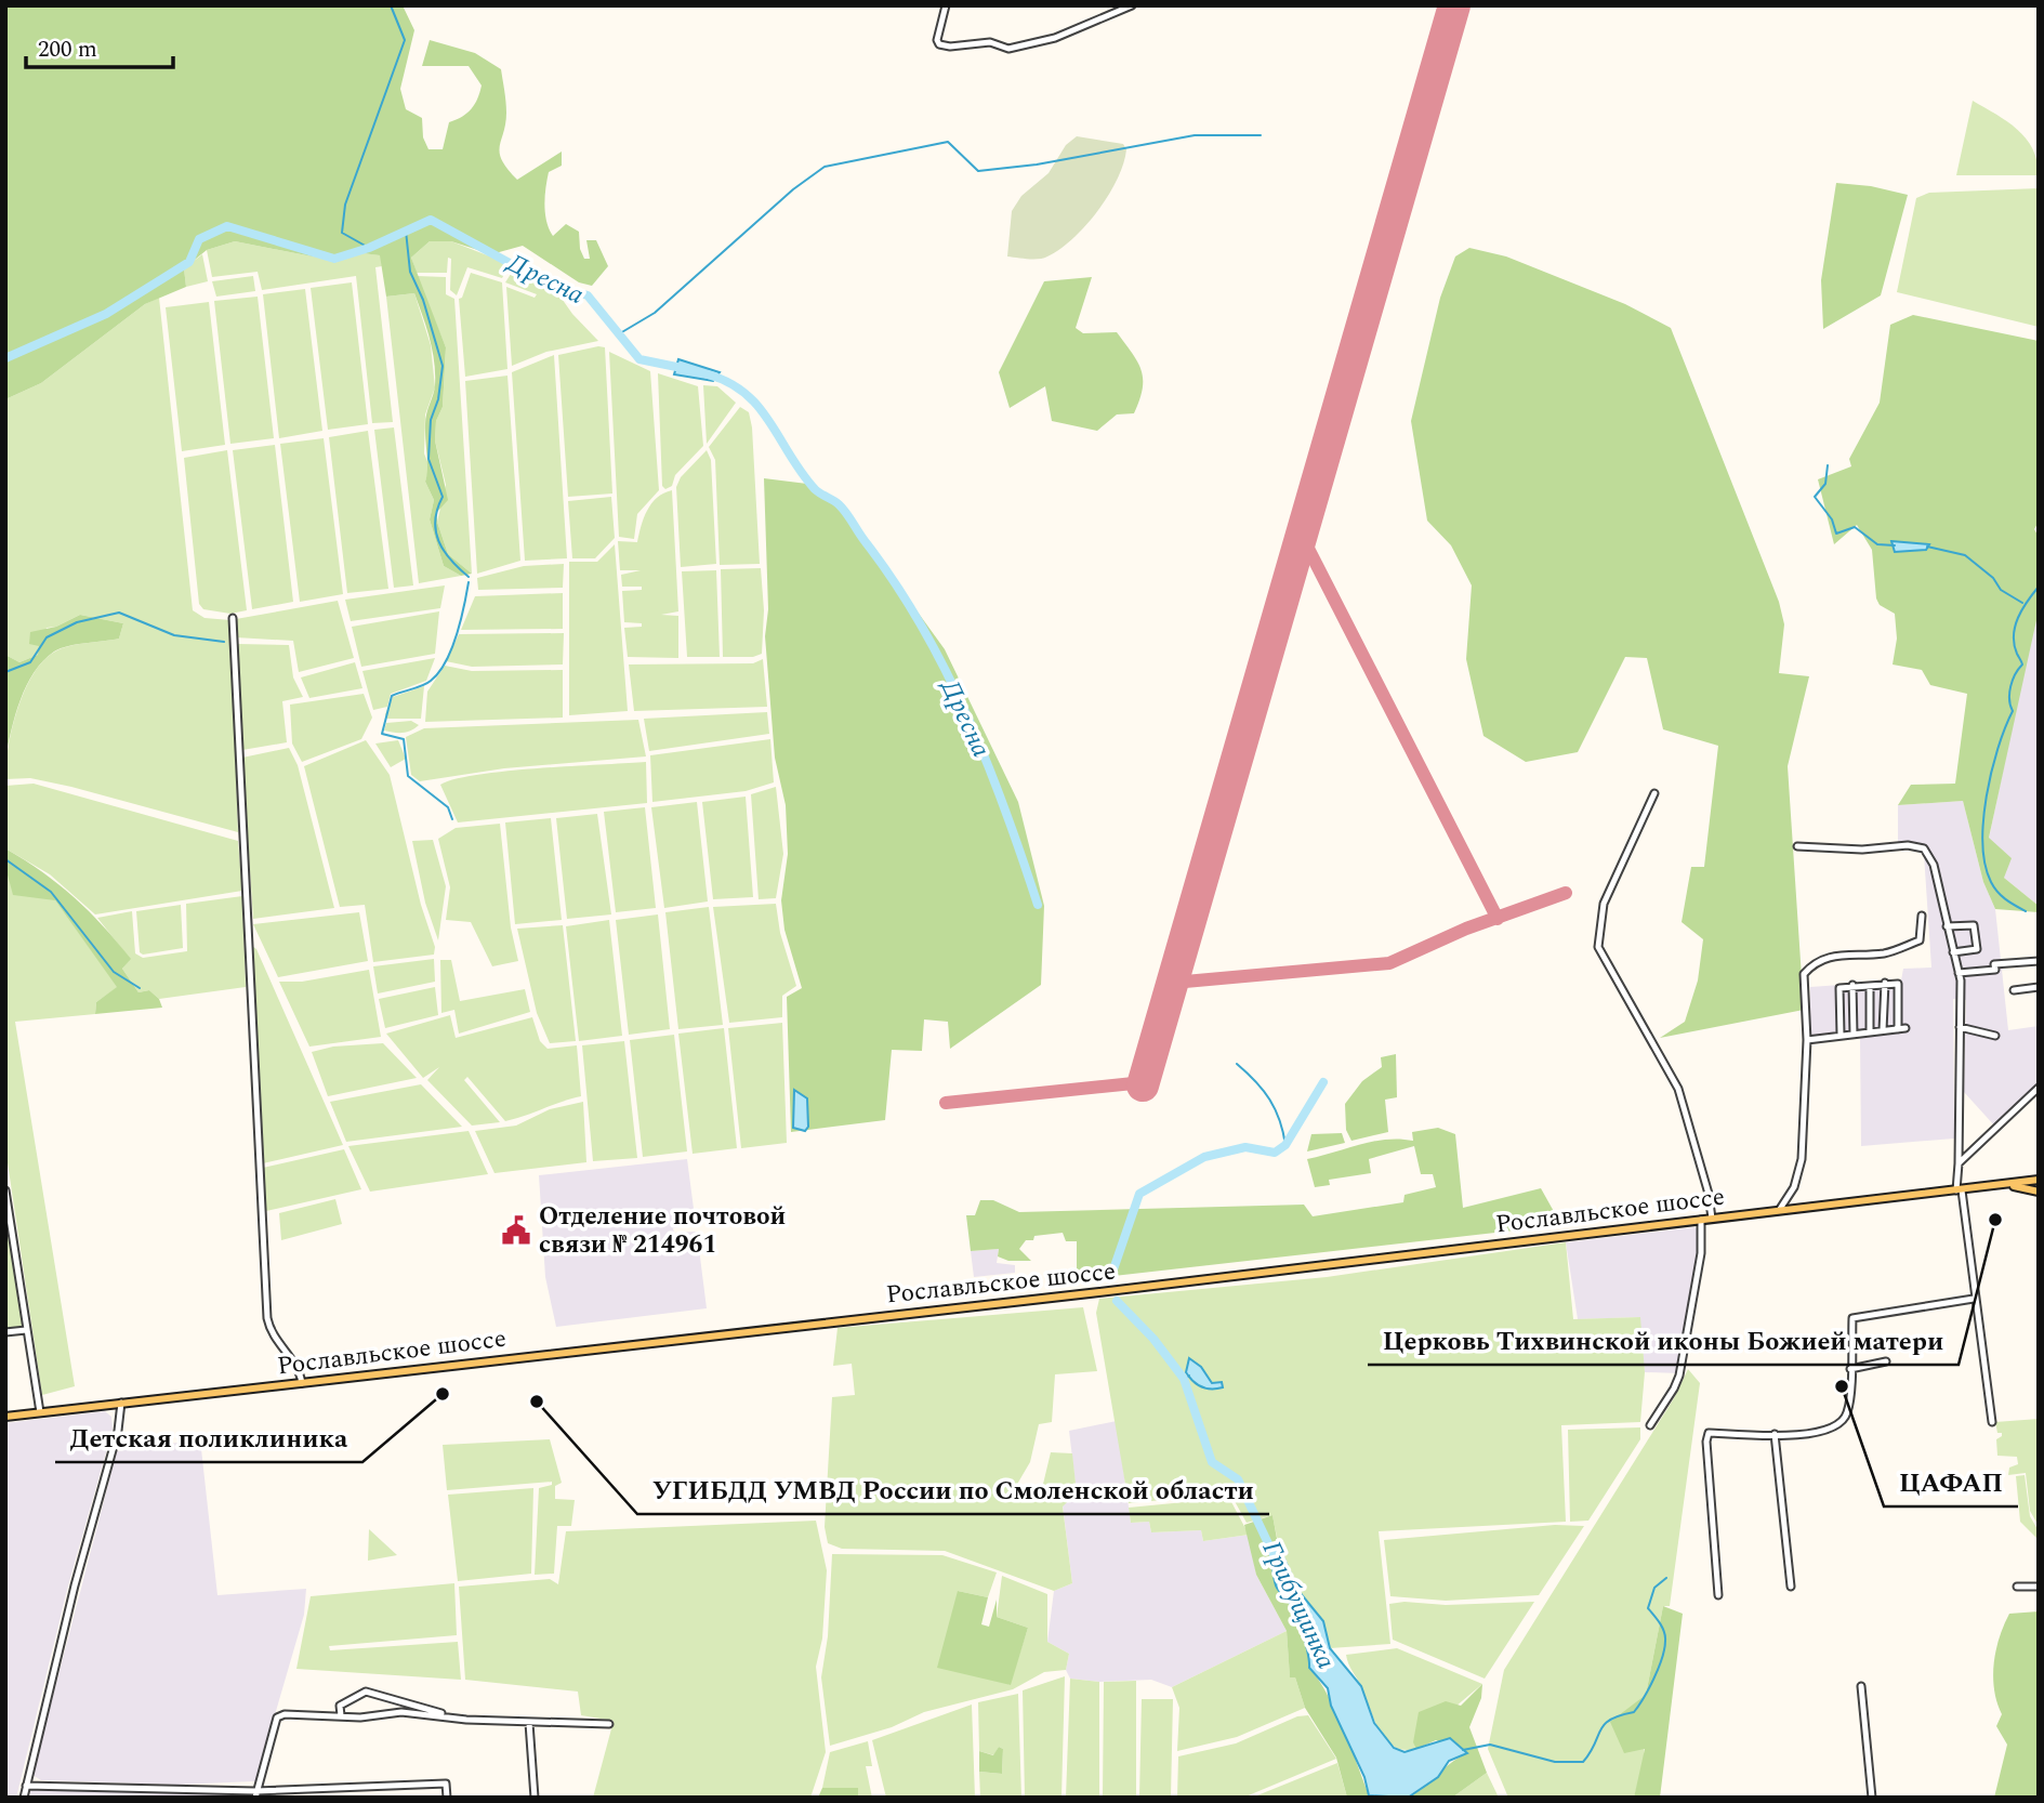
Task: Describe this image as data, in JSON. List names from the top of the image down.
{
  "streets": {
    "main road": ["Рославльское шоссе"]
  },
  "water": ["Дресна", "Грибущинка"],
  "places": {
    "other": [
      "Церковь Тихвинской иконы Божией матери",
      "ЦАФАП",
      "Детская поликлиника",
      "УГИБДД УМВД России по Смоленской области"
    ],
    "public building": ["Отделение почтовой связи № 214961"]
  },
  "scale_bar": "200 m"
}
